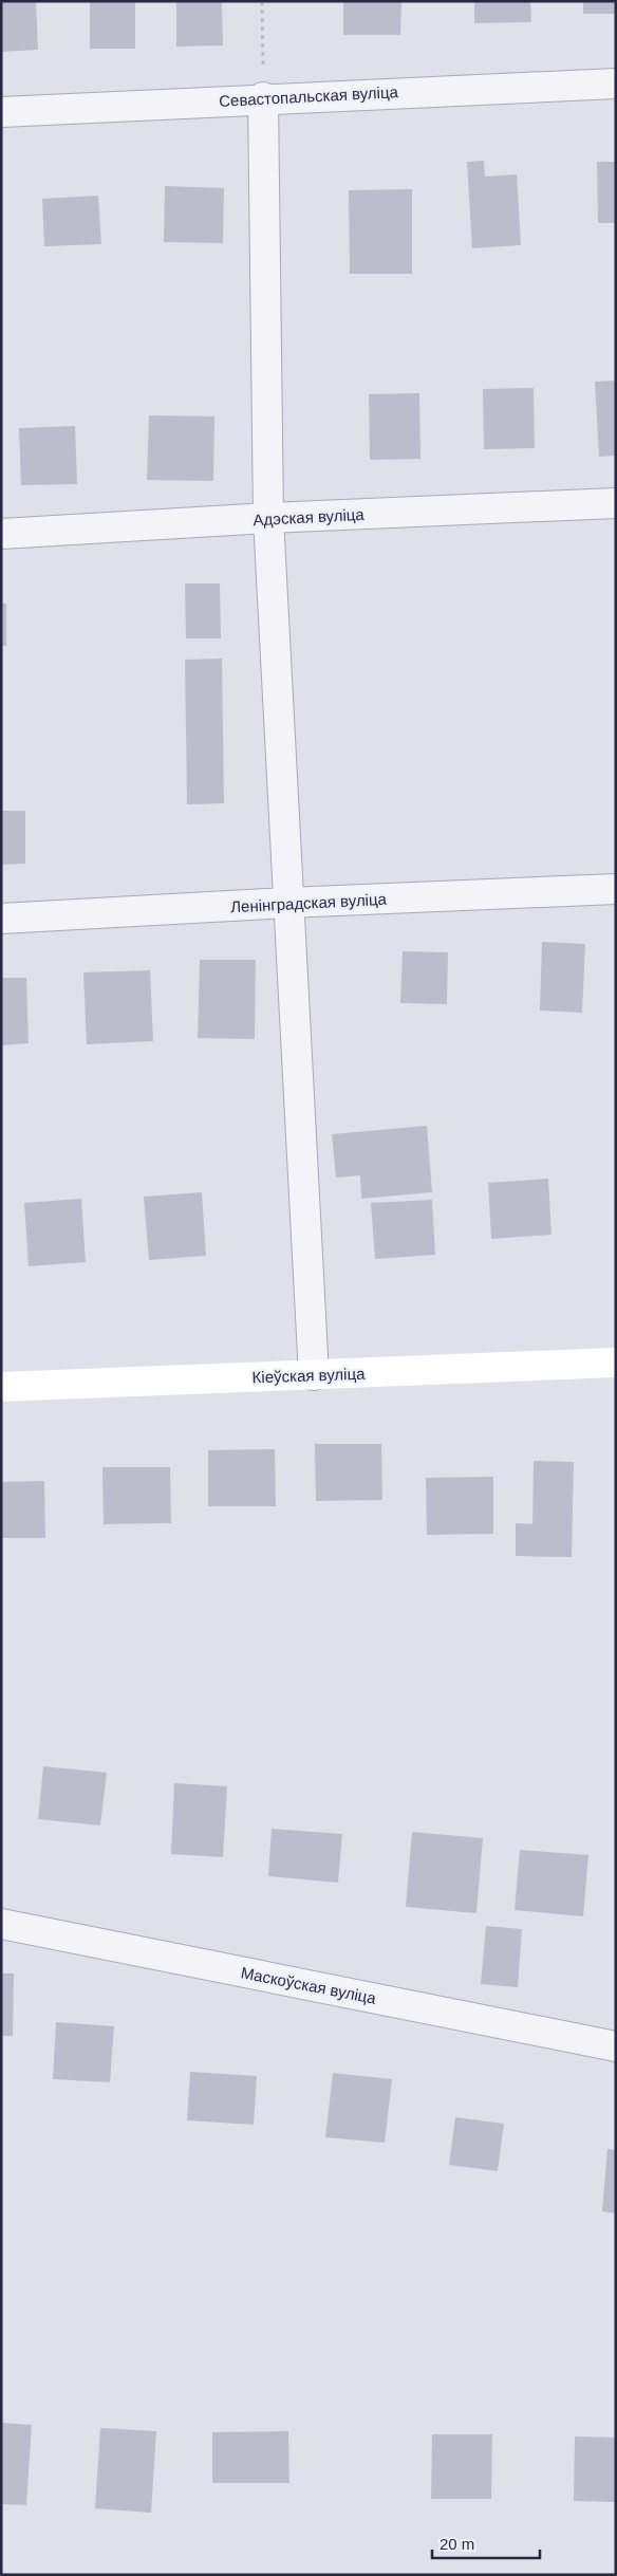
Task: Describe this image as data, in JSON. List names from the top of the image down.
{
  "streets": {
    "street": [
      "Севастопальская вуліца",
      "Адэская вуліца",
      "Ленінградская вуліца",
      "Кіеўская вуліца",
      "Маскоўская вуліца"
    ]
  },
  "scale_bar": "20 m"
}
